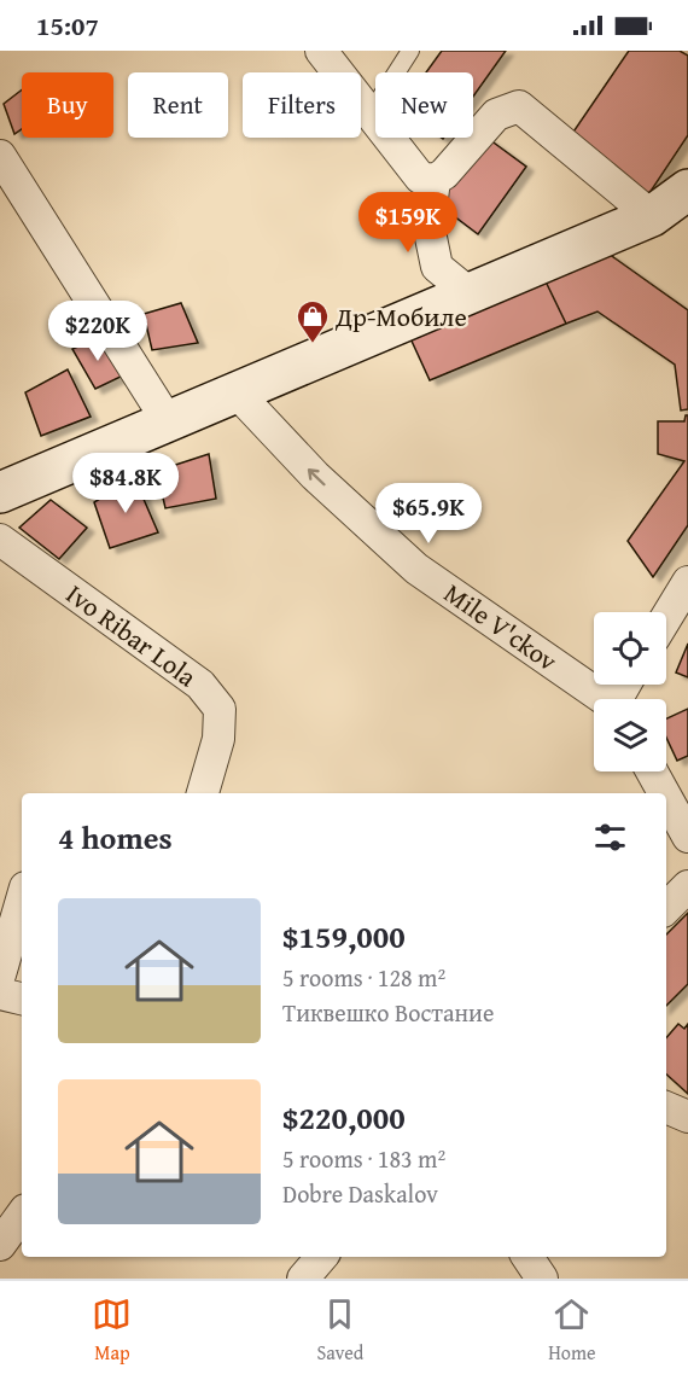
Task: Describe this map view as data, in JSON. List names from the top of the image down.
{
  "streets": {
    "street": ["Mile V'ckov", "Ivo Ribar Lola"]
  },
  "one_way": ["Mile V'ckov"],
  "places": {
    "shop": ["Др-Мобиле"]
  },
  "page": {
    "status": "15:07",
    "chip": [
      "Buy",
      "Rent",
      "Filters",
      "New"
    ],
    "price": [
      "$159K",
      "$220K",
      "$84.8K",
      "$65.9K"
    ],
    "heading": "4 homes",
    "list": [
      {
        "name": "$159,000",
        "note": "5 rooms · 128 m² · Тиквешко Востание"
      },
      {
        "name": "$220,000",
        "note": "5 rooms · 183 m² · Dobre Daskalov"
      }
    ],
    "tabs": ["Map", "Saved", "Home"]
  }
}
